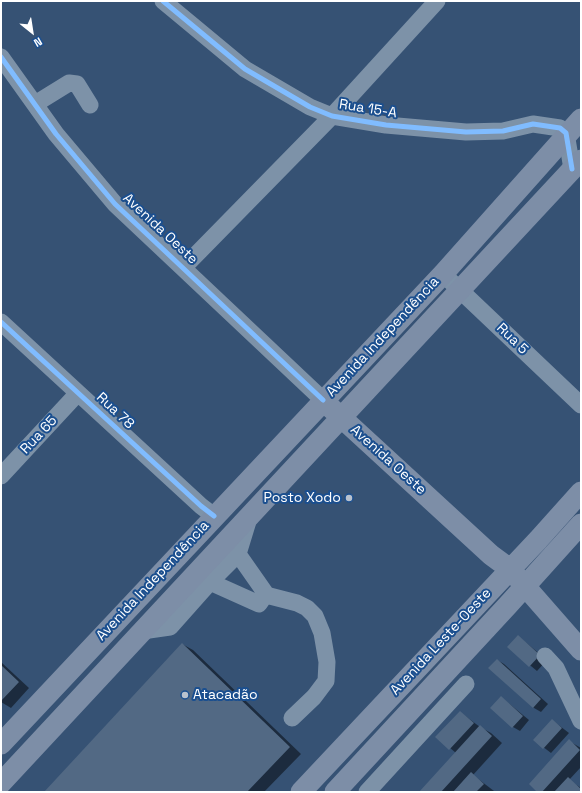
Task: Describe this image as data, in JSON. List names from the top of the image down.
{
  "streets": {
    "main road": ["Avenida Oeste", "Avenida Independência", "Avenida Leste-Oeste"],
    "street": [
      "Rua 15-A",
      "Rua 5",
      "Rua 78",
      "Rua 65"
    ]
  },
  "crossings": [
    ["Rua 15-A", "Avenida Independência"],
    ["Avenida Oeste", "Avenida Independência"],
    ["Avenida Oeste", "Avenida Leste-Oeste"],
    ["Avenida Independência", "Rua 5"],
    ["Avenida Independência", "Rua 78"],
    ["Rua 78", "Rua 65"]
  ],
  "places": ["Posto Xodo", "Atacadão"],
  "north": "bottom right"
}
